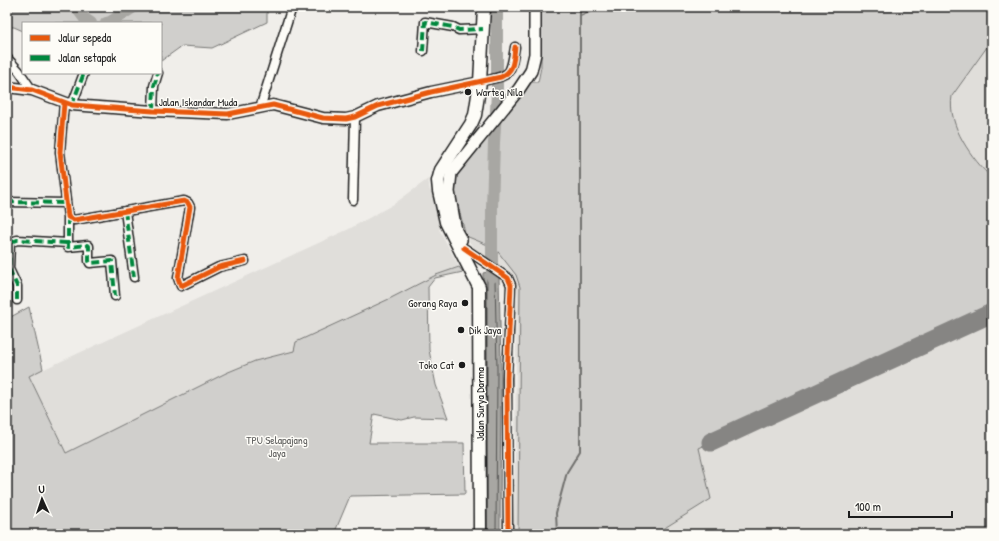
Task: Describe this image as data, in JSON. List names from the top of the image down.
{
  "streets": {
    "main road": ["Jalan Surya Darma"],
    "street": ["Jalan Iskandar Muda"]
  },
  "crossings": [
    ["Jalan Iskandar Muda", "Jalan Surya Darma"]
  ],
  "parks": ["TPU Selapajang Jaya"],
  "places": [
    "Warteg Nila",
    "Gorang Raya",
    "Dik Jaya",
    "Toko Cat"
  ],
  "legend": ["Jalur sepeda", "Jalan setapak"],
  "scale_bar": "100 m",
  "north": "top"
}
